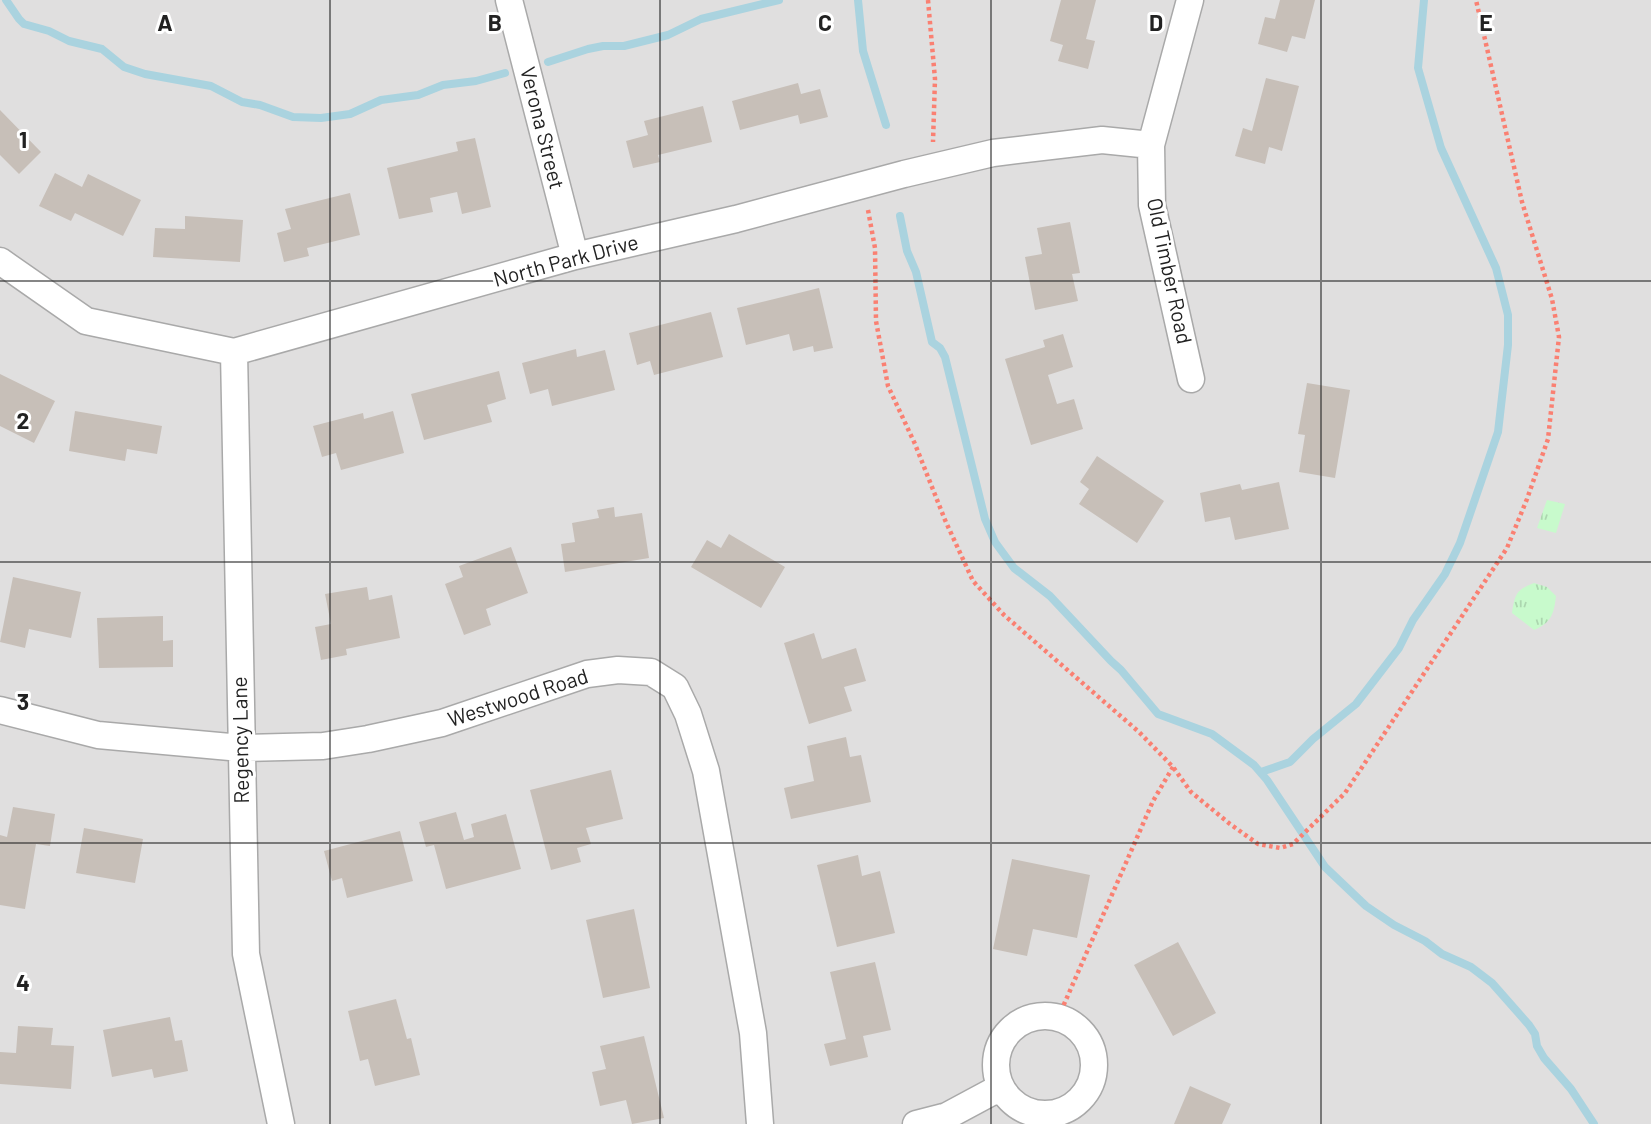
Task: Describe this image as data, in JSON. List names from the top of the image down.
{
  "streets": {
    "street": [
      "Verona Street",
      "North Park Drive",
      "Old Timber Road",
      "Westwood Road",
      "Regency Lane"
    ]
  },
  "crossings": [
    ["Verona Street", "North Park Drive"],
    ["North Park Drive", "Old Timber Road"],
    ["North Park Drive", "Regency Lane"],
    ["Westwood Road", "Regency Lane"]
  ],
  "grid": {
    "columns": [
      "A",
      "B",
      "C",
      "D",
      "E"
    ],
    "rows": [
      "1",
      "2",
      "3",
      "4"
    ]
  }
}
